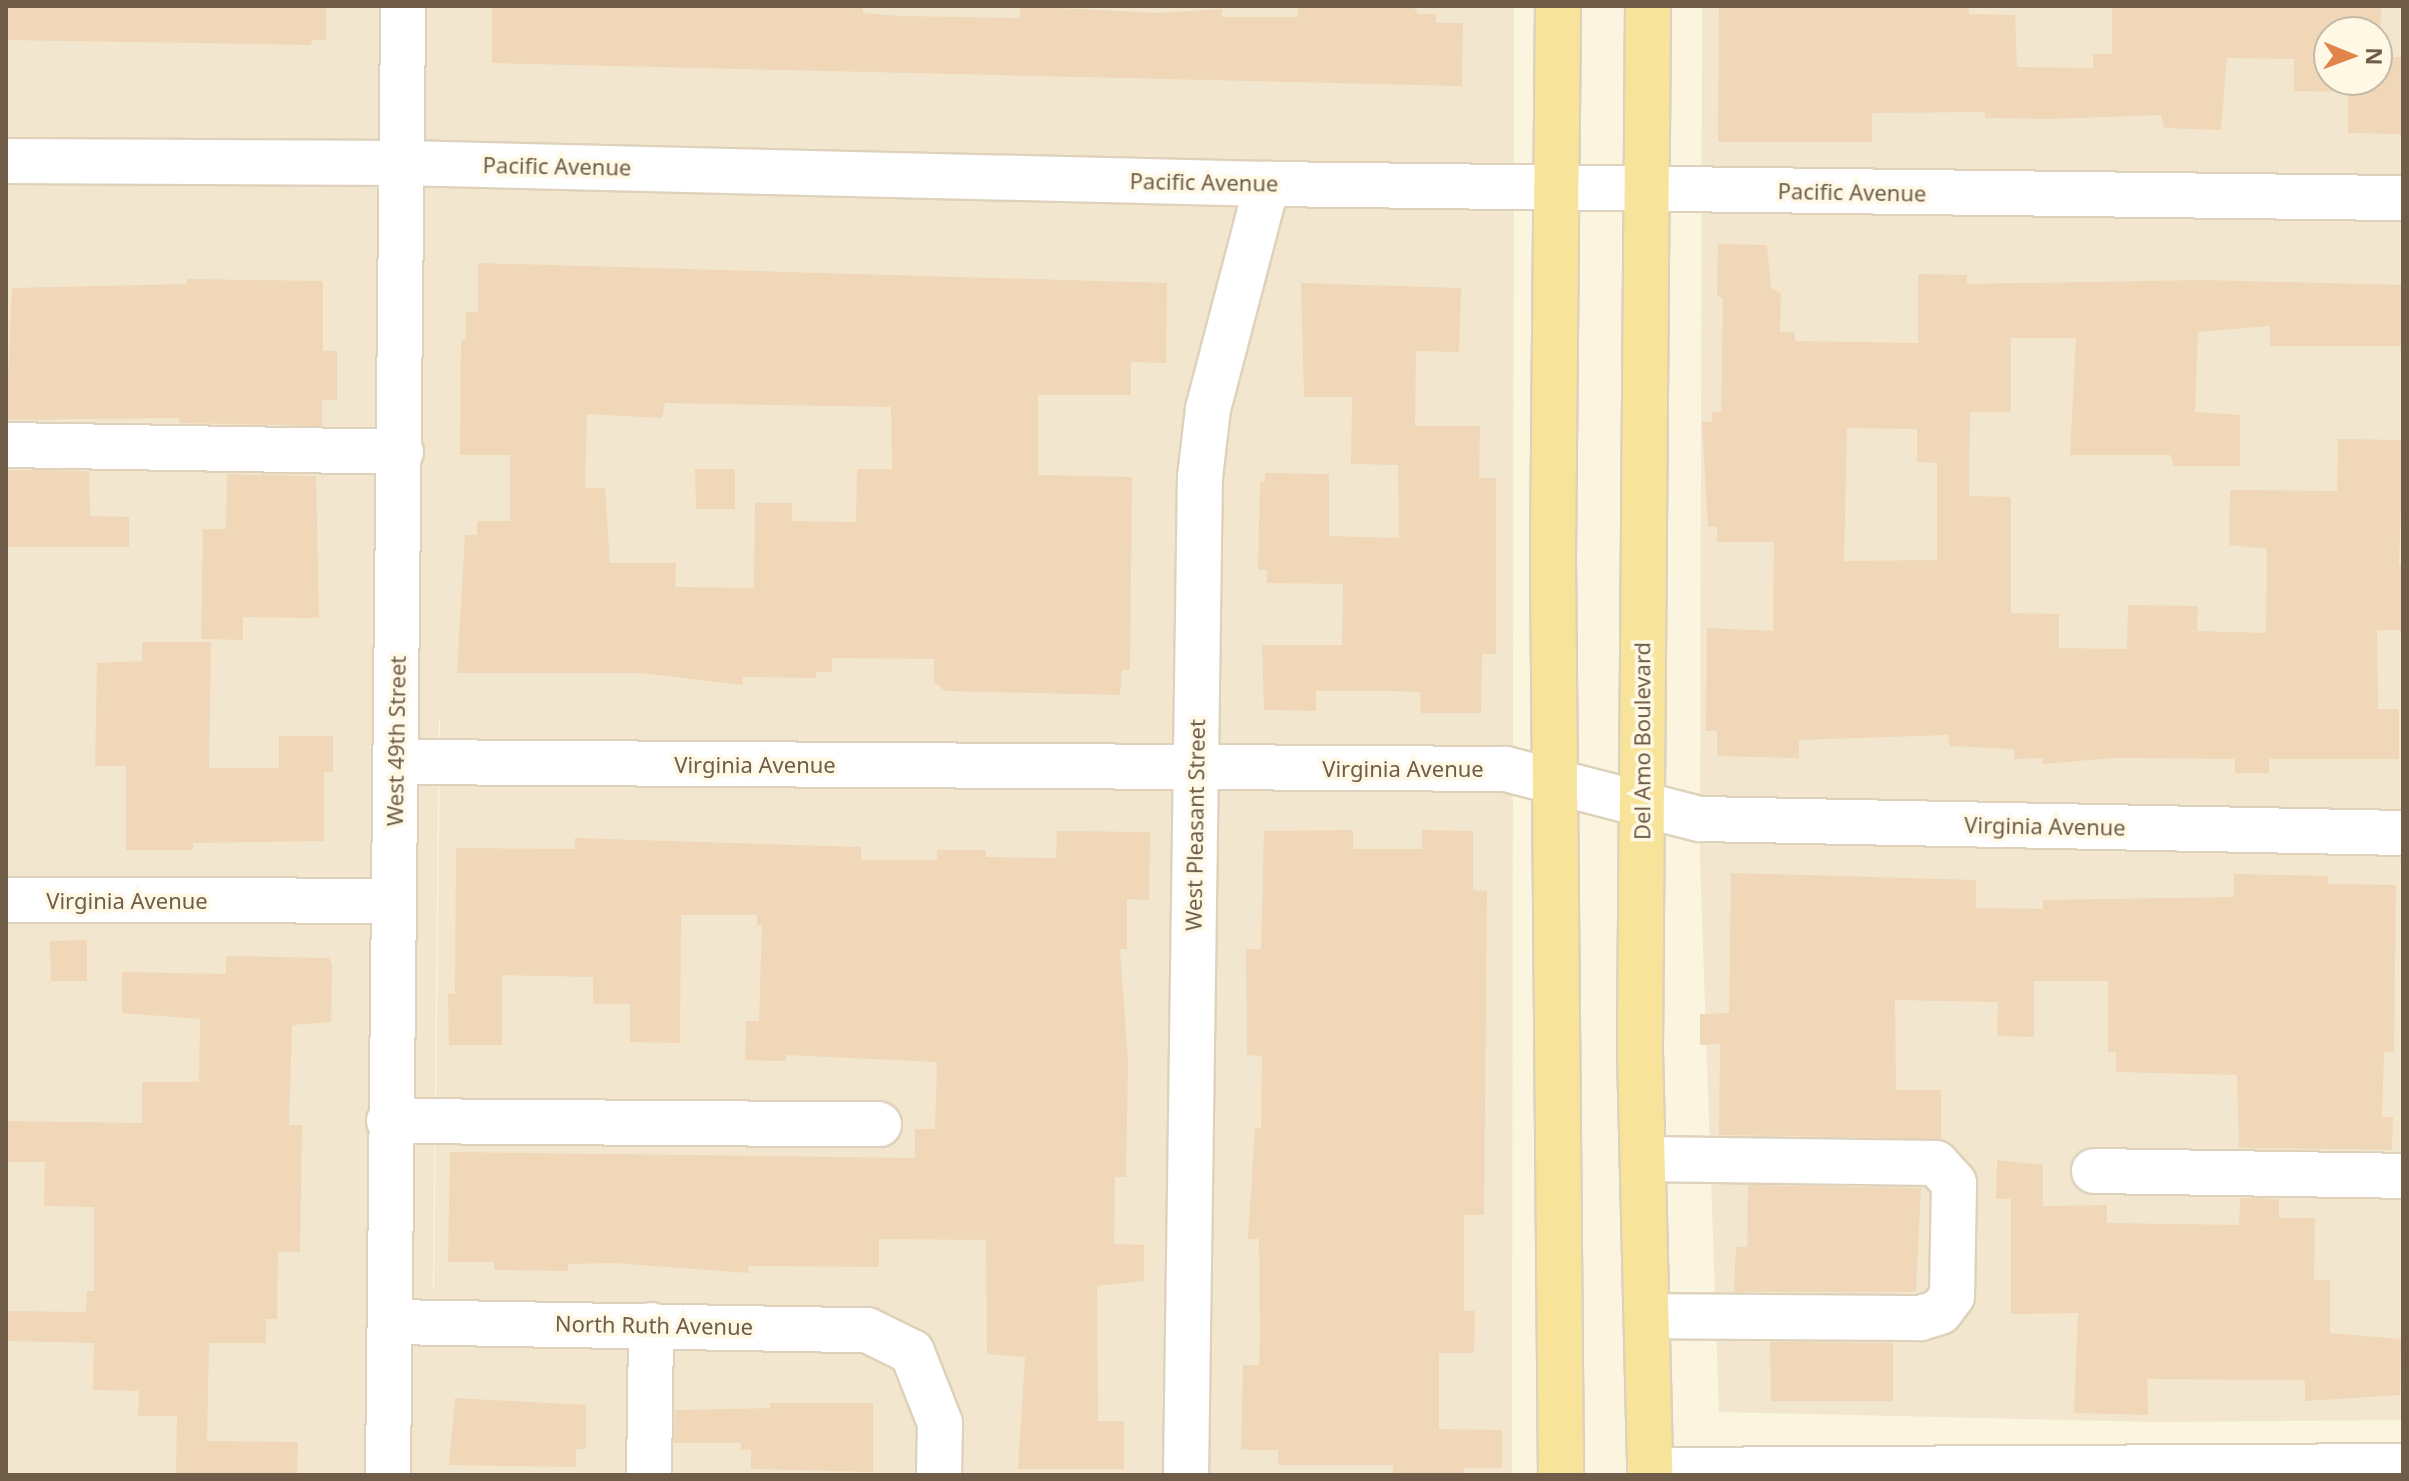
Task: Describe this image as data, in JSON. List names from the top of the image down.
{
  "streets": {
    "main road": ["Del Amo Boulevard"],
    "street": [
      "Pacific Avenue",
      "West 49th Street",
      "Virginia Avenue",
      "West Pleasant Street",
      "North Ruth Avenue"
    ]
  },
  "crossings": [
    ["Pacific Avenue", "West 49th Street"],
    ["Pacific Avenue", "Del Amo Boulevard"],
    ["Pacific Avenue", "West Pleasant Street"],
    ["West 49th Street", "Virginia Avenue"],
    ["West 49th Street", "North Ruth Avenue"],
    ["Del Amo Boulevard", "Virginia Avenue"],
    ["Virginia Avenue", "West Pleasant Street"]
  ],
  "north": "right"
}
